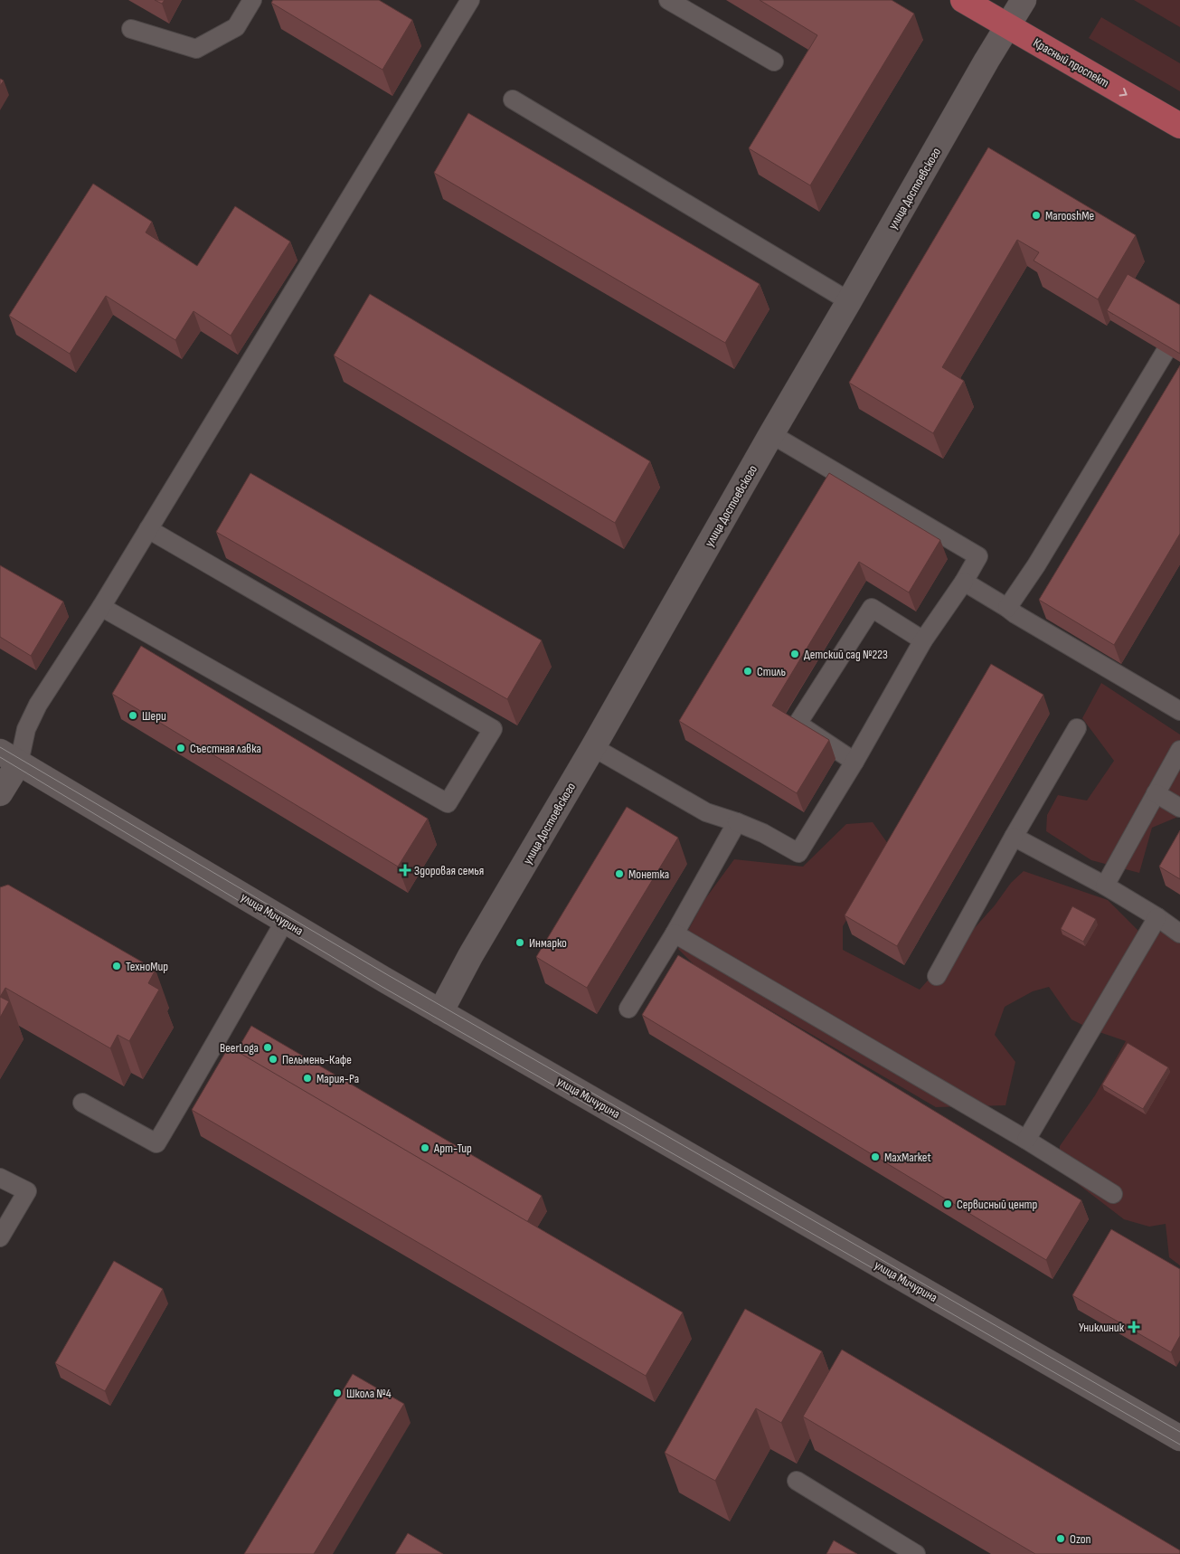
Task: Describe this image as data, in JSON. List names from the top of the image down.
{
  "streets": {
    "main road": ["Красный проспект"],
    "street": ["улица Достоевского", "улица Мичурина"]
  },
  "crossings": [
    ["Красный проспект", "улица Достоевского"],
    ["улица Достоевского", "улица Мичурина"]
  ],
  "one_way": ["Красный проспект"],
  "places": {
    "other": [
      "MarooshMe",
      "Детский сад №223",
      "Стиль",
      "Шери",
      "Съестная лавка",
      "Монетка",
      "Инмарко",
      "ТехноМир",
      "BeerLoga",
      "Пельмень-Кафе",
      "Мария-Ра",
      "Арт-Тир",
      "MaxMarket",
      "Сервисный центр",
      "Школа №4",
      "Ozon"
    ],
    "health": ["Здоровая семья", "Униклиник"]
  }
}
